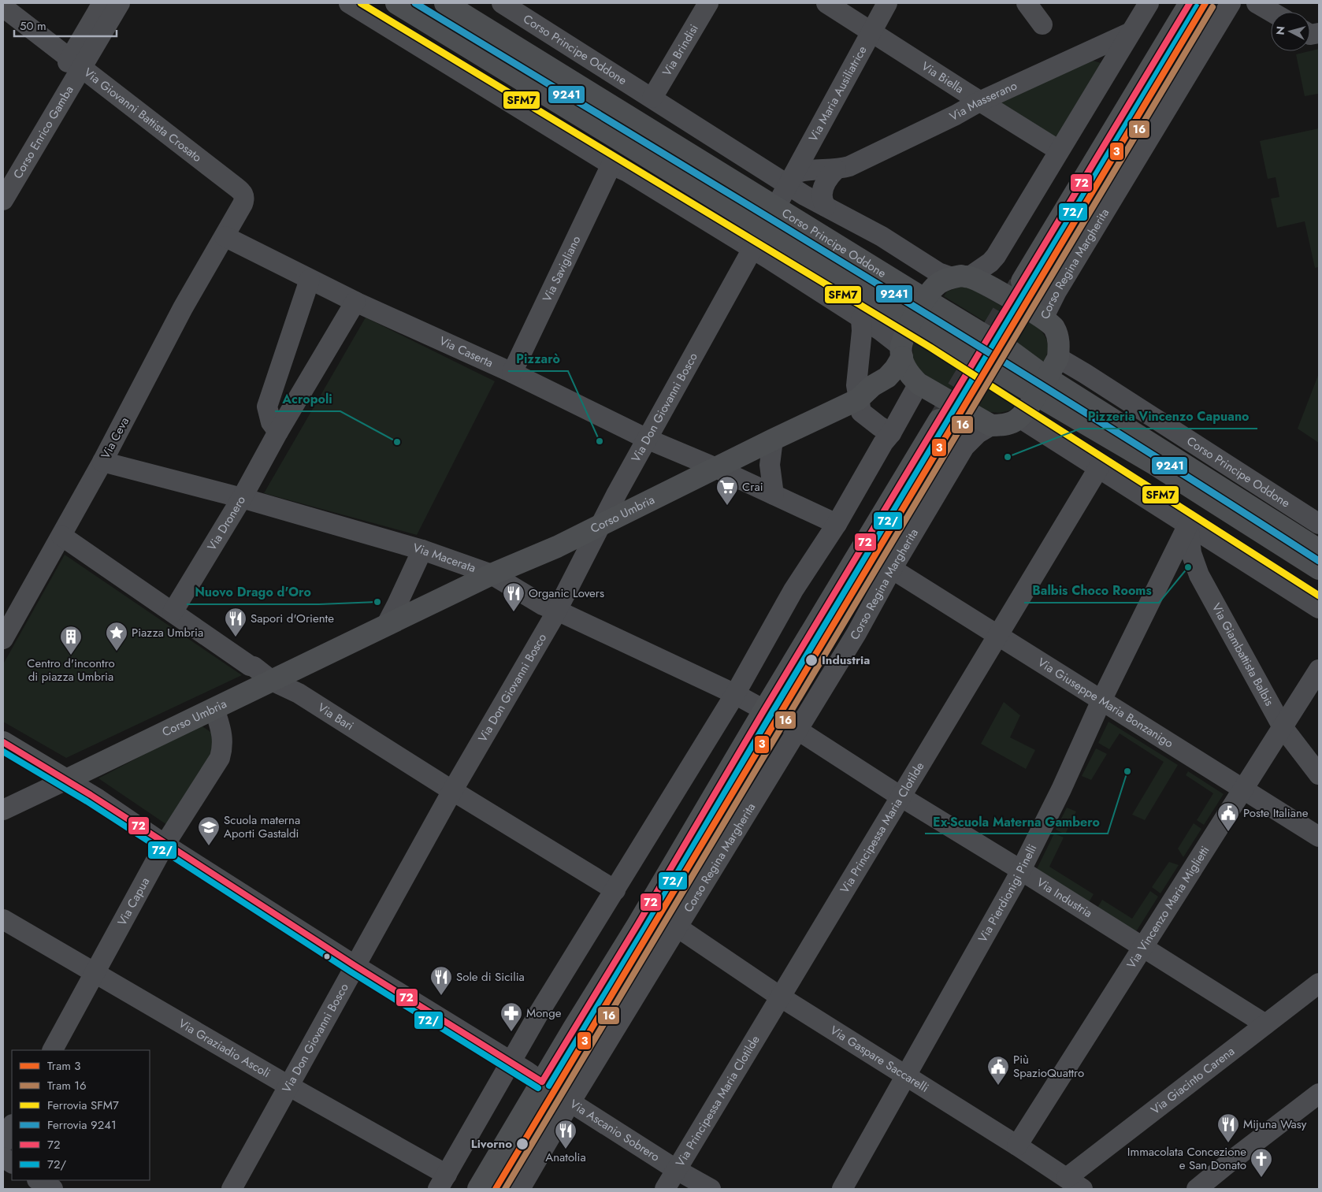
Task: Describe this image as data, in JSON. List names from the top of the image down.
{
  "streets": {
    "main road": ["Corso Principe Oddone", "Corso Regina Margherita", "Corso Umbria"],
    "street": [
      "Via Brindisi",
      "Via Biella",
      "Via Maria Ausiliatrice",
      "Via Masserano",
      "Via Giovanni Battista Crosato",
      "Corso Enrico Gamba",
      "Via Savigliano",
      "Via Caserta",
      "Via Don Giovanni Bosco",
      "Via Ceva",
      "Via Dronero",
      "Via Macerata",
      "Via Giambattista Balbis",
      "Via Giuseppe Maria Bonzanigo",
      "Via Bari",
      "Via Principessa Maria Clotilde",
      "Via Pierdionigi Pinelli",
      "Via Industria",
      "Via Capua",
      "Via Vincenzo Maria Miglietti",
      "Via Graziadio Ascoli",
      "Via Gaspare Saccarelli",
      "Via Giacinto Carena",
      "Via Ascanio Sobrero"
    ]
  },
  "crossings": [
    ["Corso Principe Oddone", "Via Brindisi"],
    ["Corso Principe Oddone", "Via Maria Ausiliatrice"],
    ["Corso Principe Oddone", "Via Masserano"],
    ["Corso Principe Oddone", "Corso Regina Margherita"],
    ["Corso Principe Oddone", "Via Don Giovanni Bosco"],
    ["Via Biella", "Via Maria Ausiliatrice"],
    ["Via Biella", "Via Masserano"],
    ["Via Maria Ausiliatrice", "Via Masserano"],
    ["Via Maria Ausiliatrice", "Via Don Giovanni Bosco"],
    ["Via Masserano", "Via Don Giovanni Bosco"],
    ["Via Giovanni Battista Crosato", "Corso Enrico Gamba"],
    ["Via Giovanni Battista Crosato", "Via Caserta"],
    ["Via Giovanni Battista Crosato", "Via Ceva"],
    ["Corso Regina Margherita", "Via Giuseppe Maria Bonzanigo"],
    ["Corso Regina Margherita", "Via Industria"],
    ["Corso Regina Margherita", "Via Gaspare Saccarelli"],
    ["Corso Regina Margherita", "Via Ascanio Sobrero"],
    ["Via Savigliano", "Via Caserta"],
    ["Via Caserta", "Via Don Giovanni Bosco"],
    ["Via Caserta", "Via Ceva"],
    ["Via Caserta", "Corso Umbria"],
    ["Via Caserta", "Via Dronero"],
    ["Via Don Giovanni Bosco", "Corso Umbria"],
    ["Via Don Giovanni Bosco", "Via Macerata"],
    ["Via Don Giovanni Bosco", "Via Bari"],
    ["Via Don Giovanni Bosco", "Via Graziadio Ascoli"],
    ["Via Don Giovanni Bosco", "Via Ascanio Sobrero"],
    ["Via Ceva", "Via Macerata"],
    ["Via Ceva", "Via Bari"],
    ["Corso Umbria", "Via Macerata"],
    ["Corso Umbria", "Via Bari"],
    ["Corso Umbria", "Via Capua"],
    ["Corso Umbria", "Via Ascanio Sobrero"],
    ["Via Dronero", "Via Macerata"],
    ["Via Dronero", "Via Bari"],
    ["Via Macerata", "Via Industria"],
    ["Via Giambattista Balbis", "Via Pierdionigi Pinelli"],
    ["Via Giambattista Balbis", "Via Vincenzo Maria Miglietti"],
    ["Via Giuseppe Maria Bonzanigo", "Via Principessa Maria Clotilde"],
    ["Via Giuseppe Maria Bonzanigo", "Via Pierdionigi Pinelli"],
    ["Via Giuseppe Maria Bonzanigo", "Via Vincenzo Maria Miglietti"],
    ["Via Principessa Maria Clotilde", "Via Industria"],
    ["Via Principessa Maria Clotilde", "Via Gaspare Saccarelli"],
    ["Via Principessa Maria Clotilde", "Via Ascanio Sobrero"],
    ["Via Pierdionigi Pinelli", "Via Industria"],
    ["Via Pierdionigi Pinelli", "Via Gaspare Saccarelli"],
    ["Via Industria", "Via Vincenzo Maria Miglietti"],
    ["Via Industria", "Via Giacinto Carena"],
    ["Via Capua", "Via Graziadio Ascoli"],
    ["Via Capua", "Via Ascanio Sobrero"],
    ["Via Vincenzo Maria Miglietti", "Via Gaspare Saccarelli"],
    ["Via Gaspare Saccarelli", "Via Giacinto Carena"]
  ],
  "places": {
    "other": [
      "Pizzarò",
      "Acropoli",
      "Pizzeria Vincenzo Capuano",
      "Balbis Choco Rooms",
      "Nuovo Drago d'Oro",
      "Industria",
      "Ex-Scuola Materna Gambero",
      "Livorno"
    ],
    "supermarket": ["Crai"],
    "restaurant": [
      "Organic Lovers",
      "Sapori d'Oriente",
      "Sole di Sicilia",
      "Mijuna Wasy",
      "Anatolia"
    ],
    "place": ["Piazza Umbria"],
    "building": ["Centro d'incontro di piazza Umbria"],
    "public building": ["Poste Italiane", "Più SpazioQuattro"],
    "school or university": ["Scuola materna Aporti Gastaldi"],
    "pharmacy": ["Monge"],
    "church": ["Immacolata Concezione e San Donato"]
  },
  "lines": [
    "tram line 3",
    "rail line SFM7",
    "rail line 9241",
    "transit line 72",
    "tram line 16",
    "transit line 72/"
  ],
  "legend": [
    "Tram 3",
    "Tram 16",
    "Ferrovia SFM7",
    "Ferrovia 9241",
    "72",
    "72/"
  ],
  "scale_bar": "50 m",
  "north": "left"
}
